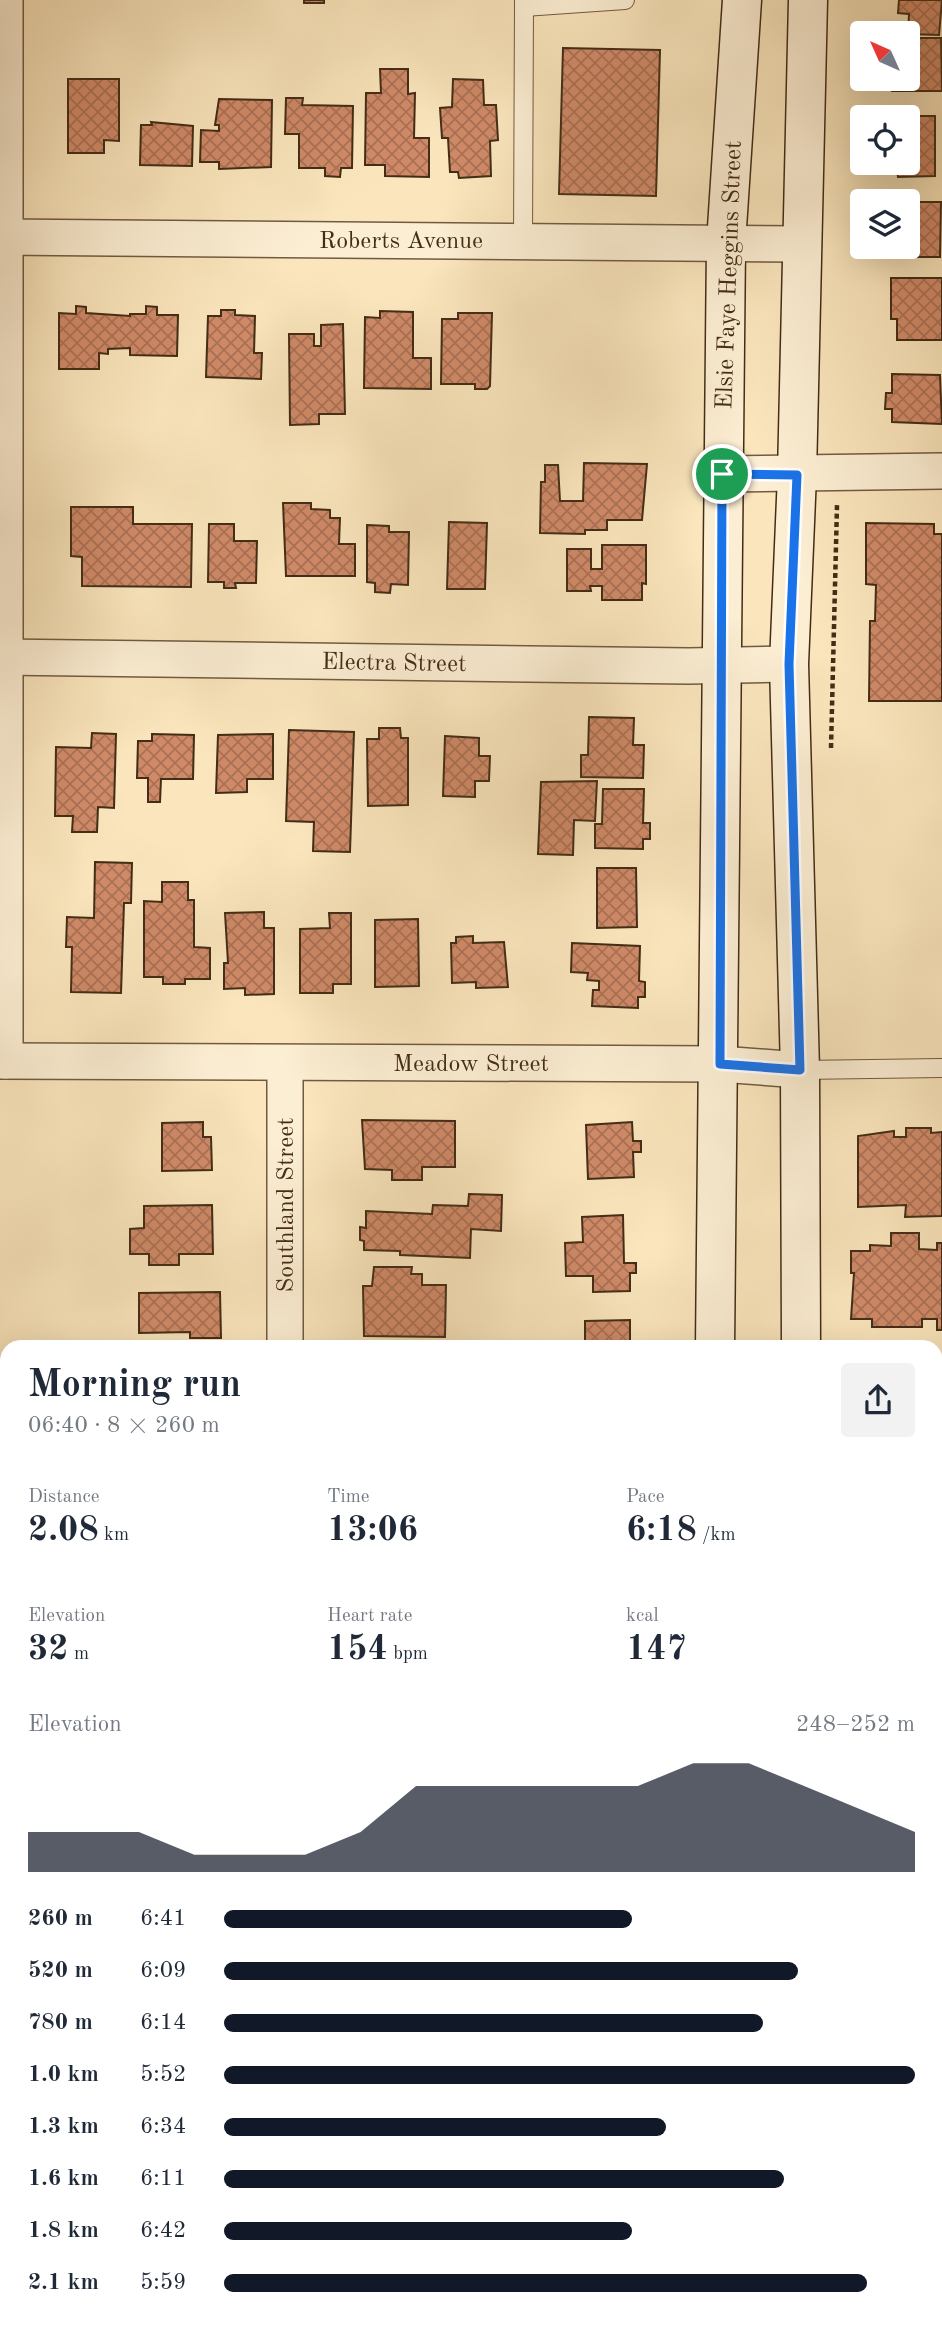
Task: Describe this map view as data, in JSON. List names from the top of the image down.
{
  "streets": {
    "main road": ["Elsie Faye Heggins Street"],
    "street": [
      "Roberts Avenue",
      "Electra Street",
      "Meadow Street",
      "Southland Street"
    ]
  },
  "crossings": [
    ["Roberts Avenue", "Elsie Faye Heggins Street"],
    ["Elsie Faye Heggins Street", "Electra Street"],
    ["Elsie Faye Heggins Street", "Meadow Street"],
    ["Meadow Street", "Southland Street"]
  ],
  "north": "top left",
  "page": {
    "heading": ["Morning run", "06:40 · 8 × 260 m"],
    "stats": [
      ["Distance", "2.08 km"],
      ["Time", "13:06"],
      ["Pace", "6:18 /km"],
      ["Elevation", "32 m"],
      ["Heart rate", "154 bpm"],
      ["kcal", "147"]
    ],
    "chart": ["Elevation", "248–252 m"],
    "list": [
      {
        "name": "260 m",
        "note": "6:41"
      },
      {
        "name": "520 m",
        "note": "6:09"
      },
      {
        "name": "780 m",
        "note": "6:14"
      },
      {
        "name": "1.0 km",
        "note": "5:52"
      },
      {
        "name": "1.3 km",
        "note": "6:34"
      },
      {
        "name": "1.6 km",
        "note": "6:11"
      },
      {
        "name": "1.8 km",
        "note": "6:42"
      },
      {
        "name": "2.1 km",
        "note": "5:59"
      }
    ]
  }
}
